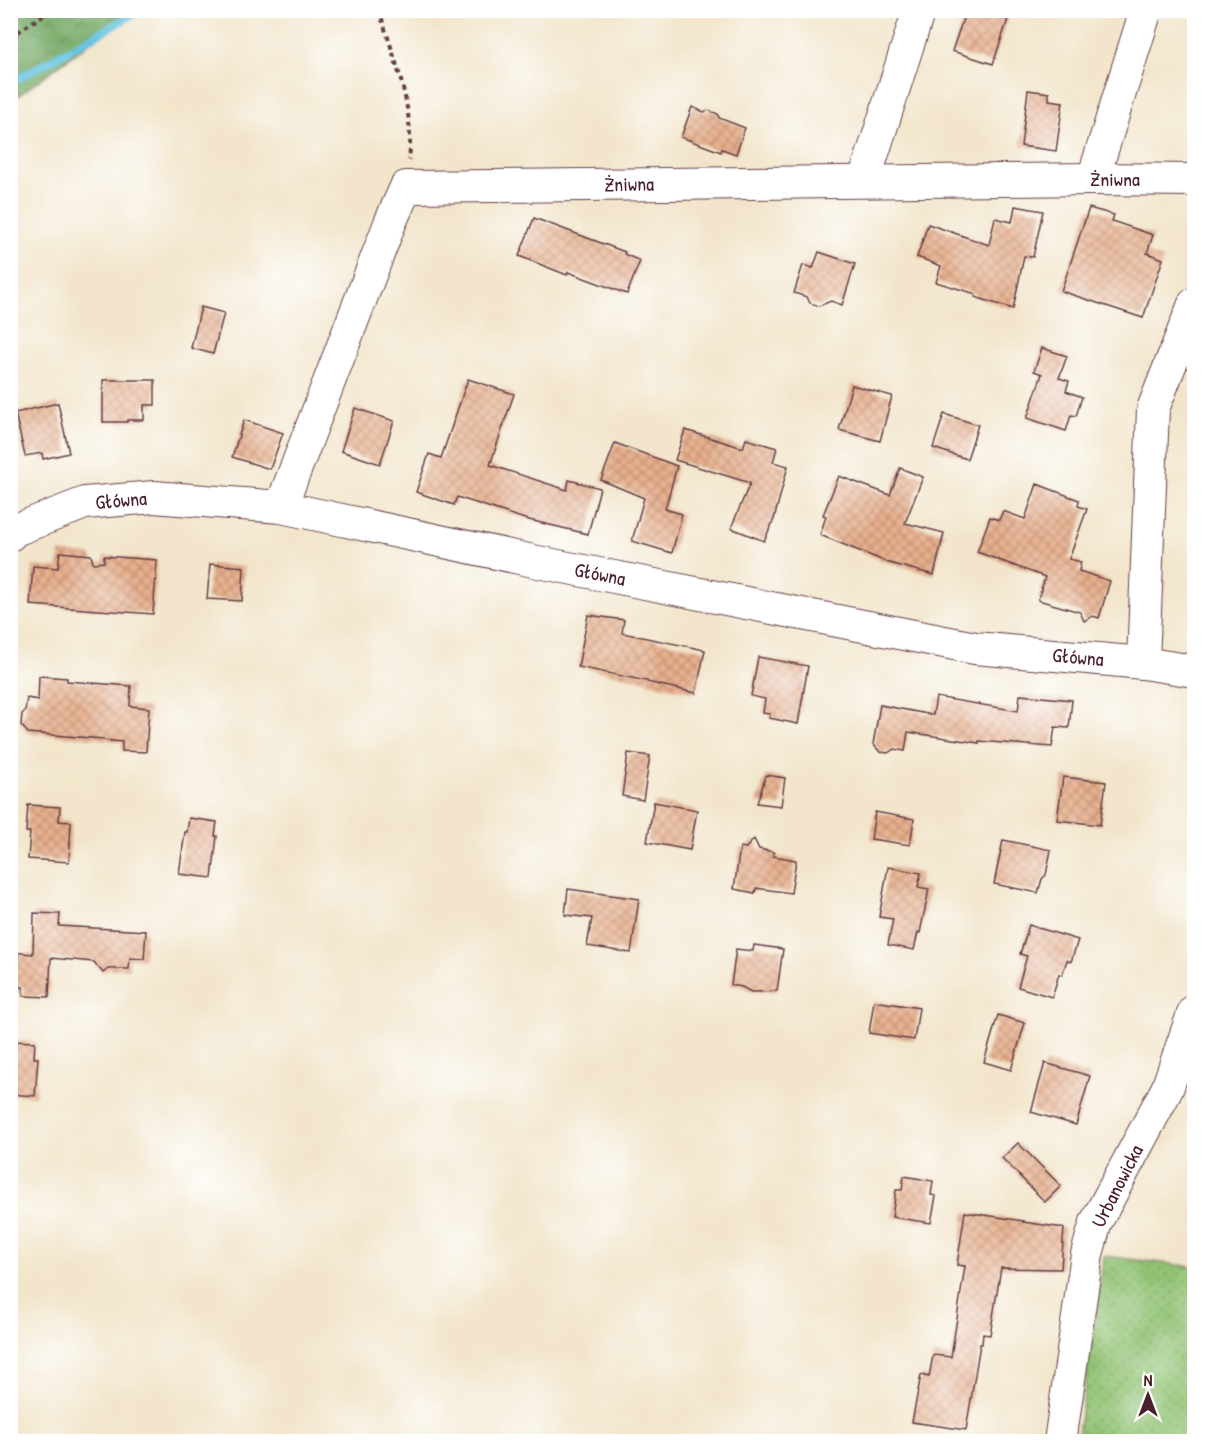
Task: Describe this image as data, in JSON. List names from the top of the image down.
{
  "streets": {
    "street": ["Żniwna", "Główna", "Urbanowicka"]
  },
  "north": "top"
}
